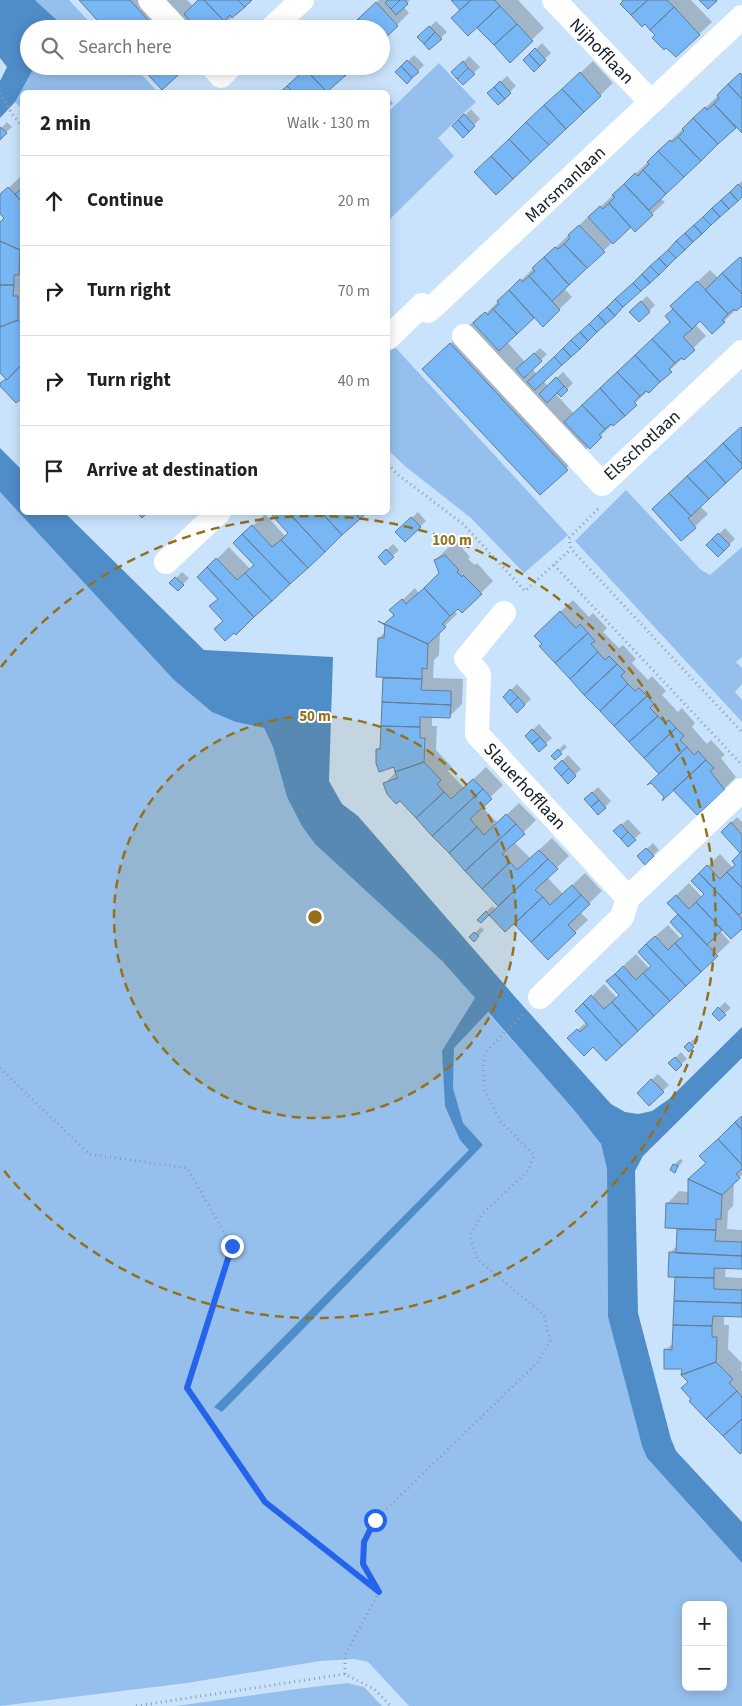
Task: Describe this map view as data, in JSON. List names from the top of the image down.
{
  "streets": {
    "street": [
      "Nijhofflaan",
      "Marsmanlaan",
      "Elsschotlaan",
      "Slauerhofflaan"
    ]
  },
  "crossings": [
    ["Nijhofflaan", "Marsmanlaan"]
  ],
  "page": {
    "search": "Search here",
    "heading": ["2 min", "Walk · 130 m"],
    "list": [
      ["Continue", "20 m"],
      ["Turn right", "70 m"],
      ["Turn right", "40 m"],
      "Arrive at destination"
    ],
    "map_buttons": ["+", "−"]
  },
  "rings": ["100 m", "50 m"]
}
